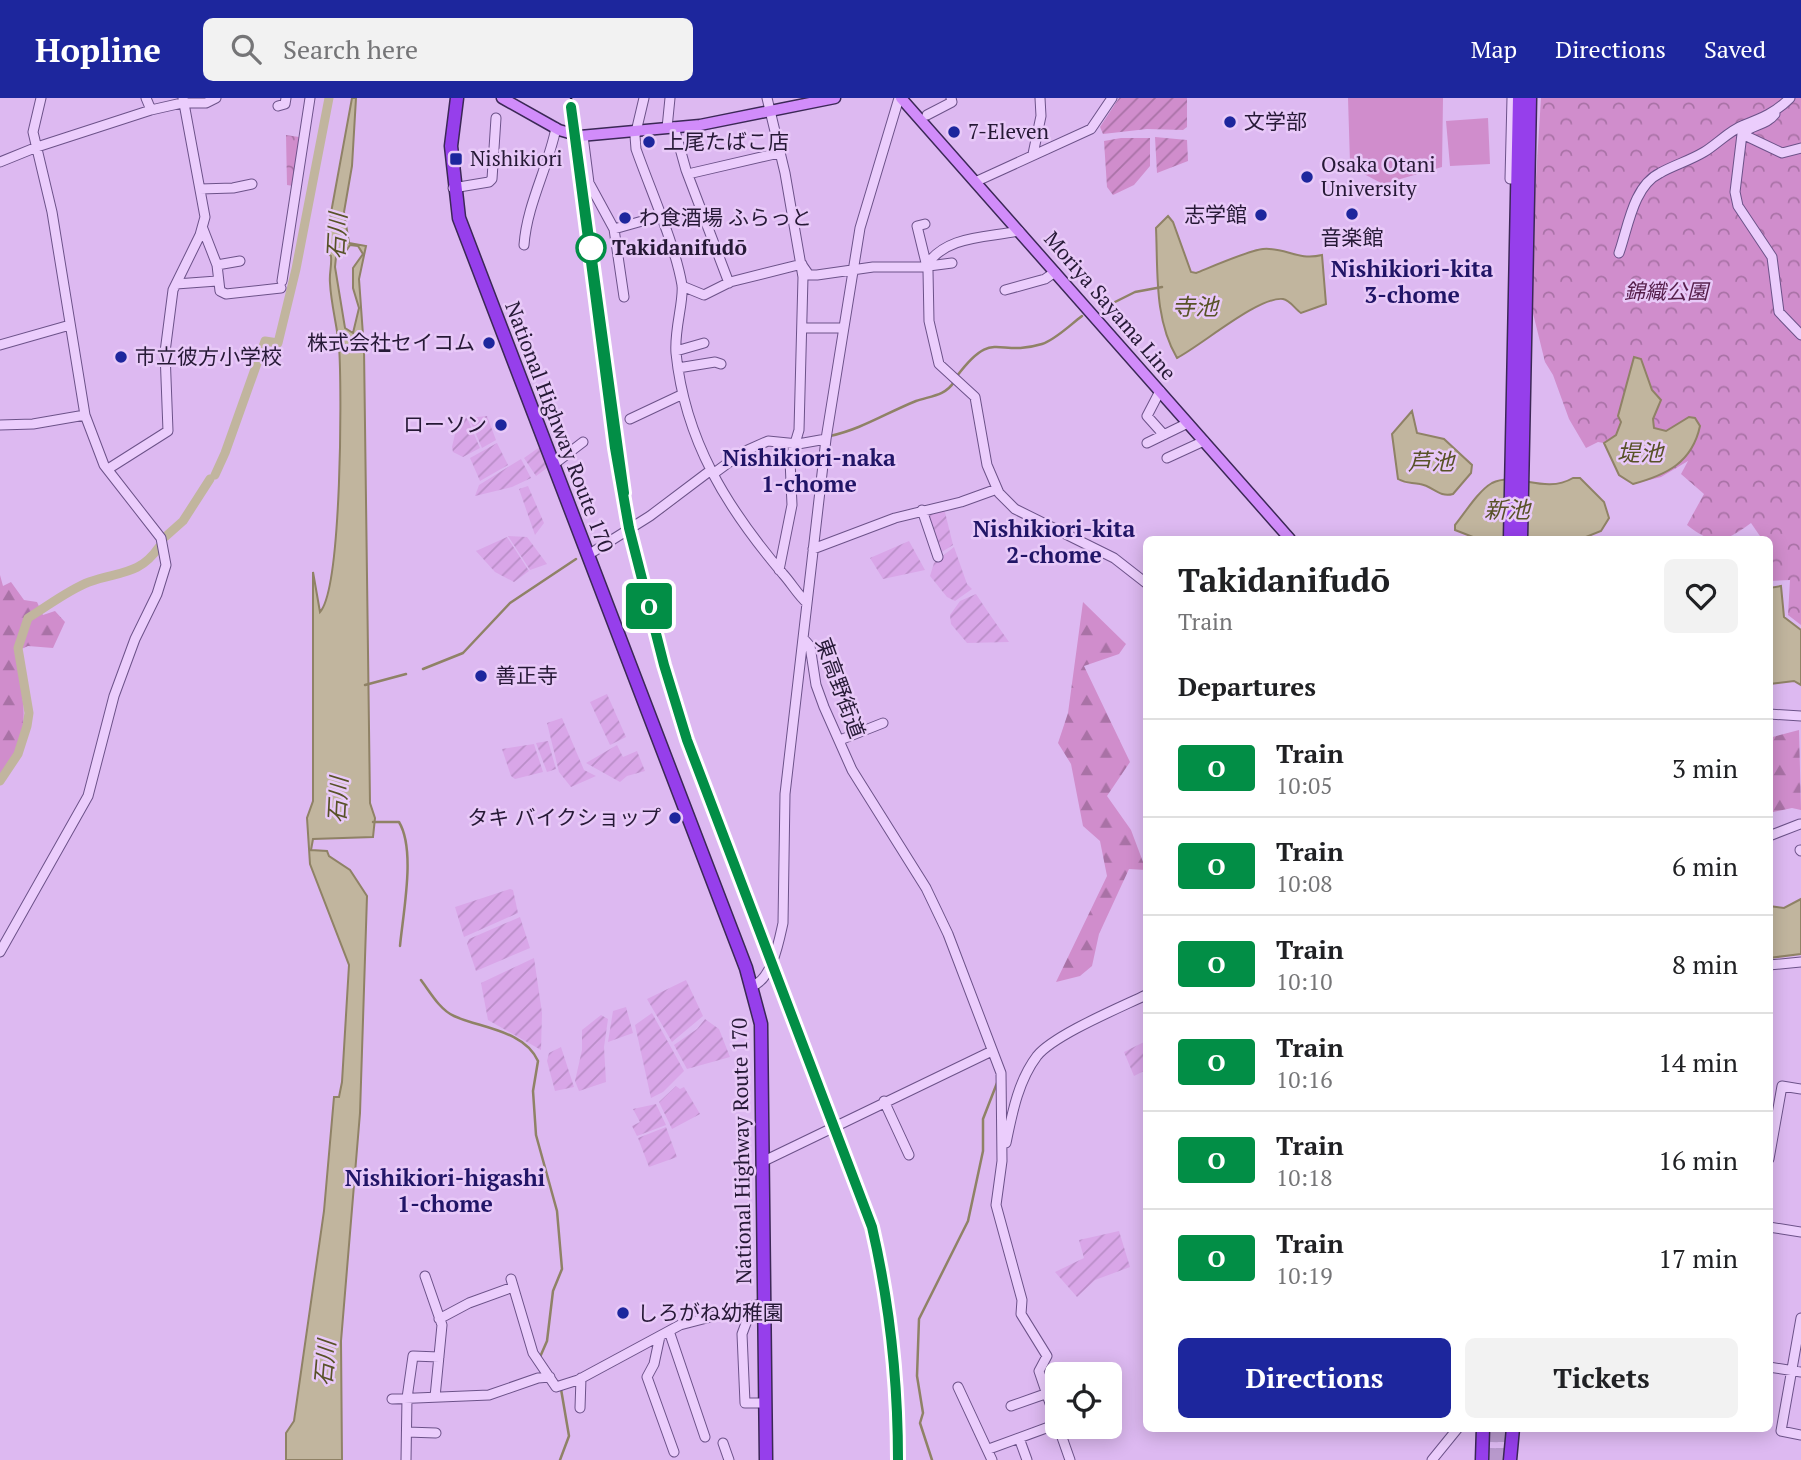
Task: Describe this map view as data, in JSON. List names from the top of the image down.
{
  "streets": {
    "highway": ["National Highway Route 170"],
    "main road": ["Moriya Sayama Line"],
    "street": ["東高野街道"]
  },
  "crossings": [
    ["Moriya Sayama Line", "東高野街道"]
  ],
  "districts": [
    "Nishikiori-kita 3-chome",
    "Nishikiori-naka 1-chome",
    "Nishikiori-kita 2-chome",
    "Nishikiori-higashi 1-chome"
  ],
  "water": [
    "石川",
    "寺池",
    "堤池",
    "芦池",
    "新池"
  ],
  "parks": ["錦織公園"],
  "places": {
    "other": [
      "文学部",
      "7-Eleven",
      "上尾たばこ店",
      "Osaka Otani University",
      "音楽館",
      "志学館",
      "わ食酒場 ふらっと",
      "Takidanifudō",
      "株式会社セイコム",
      "市立彼方小学校",
      "ローソン",
      "善正寺",
      "タキ バイクショップ",
      "しろがね幼稚園"
    ],
    "transit": ["Nishikiori"]
  },
  "page": {
    "header": "Hopline",
    "search": "Search here",
    "nav": ["Map", "Directions", "Saved"],
    "on_map": "O",
    "heading": [
      ["Takidanifudō", "Train"],
      "Departures"
    ],
    "list": [
      {
        "mark": "O",
        "name": "Train",
        "note": "10:05",
        "value": "3 min"
      },
      {
        "mark": "O",
        "name": "Train",
        "note": "10:08",
        "value": "6 min"
      },
      {
        "mark": "O",
        "name": "Train",
        "note": "10:10",
        "value": "8 min"
      },
      {
        "mark": "O",
        "name": "Train",
        "note": "10:16",
        "value": "14 min"
      },
      {
        "mark": "O",
        "name": "Train",
        "note": "10:18",
        "value": "16 min"
      },
      {
        "mark": "O",
        "name": "Train",
        "note": "10:19",
        "value": "17 min"
      }
    ],
    "buttons": ["Directions", "Tickets"]
  }
}
